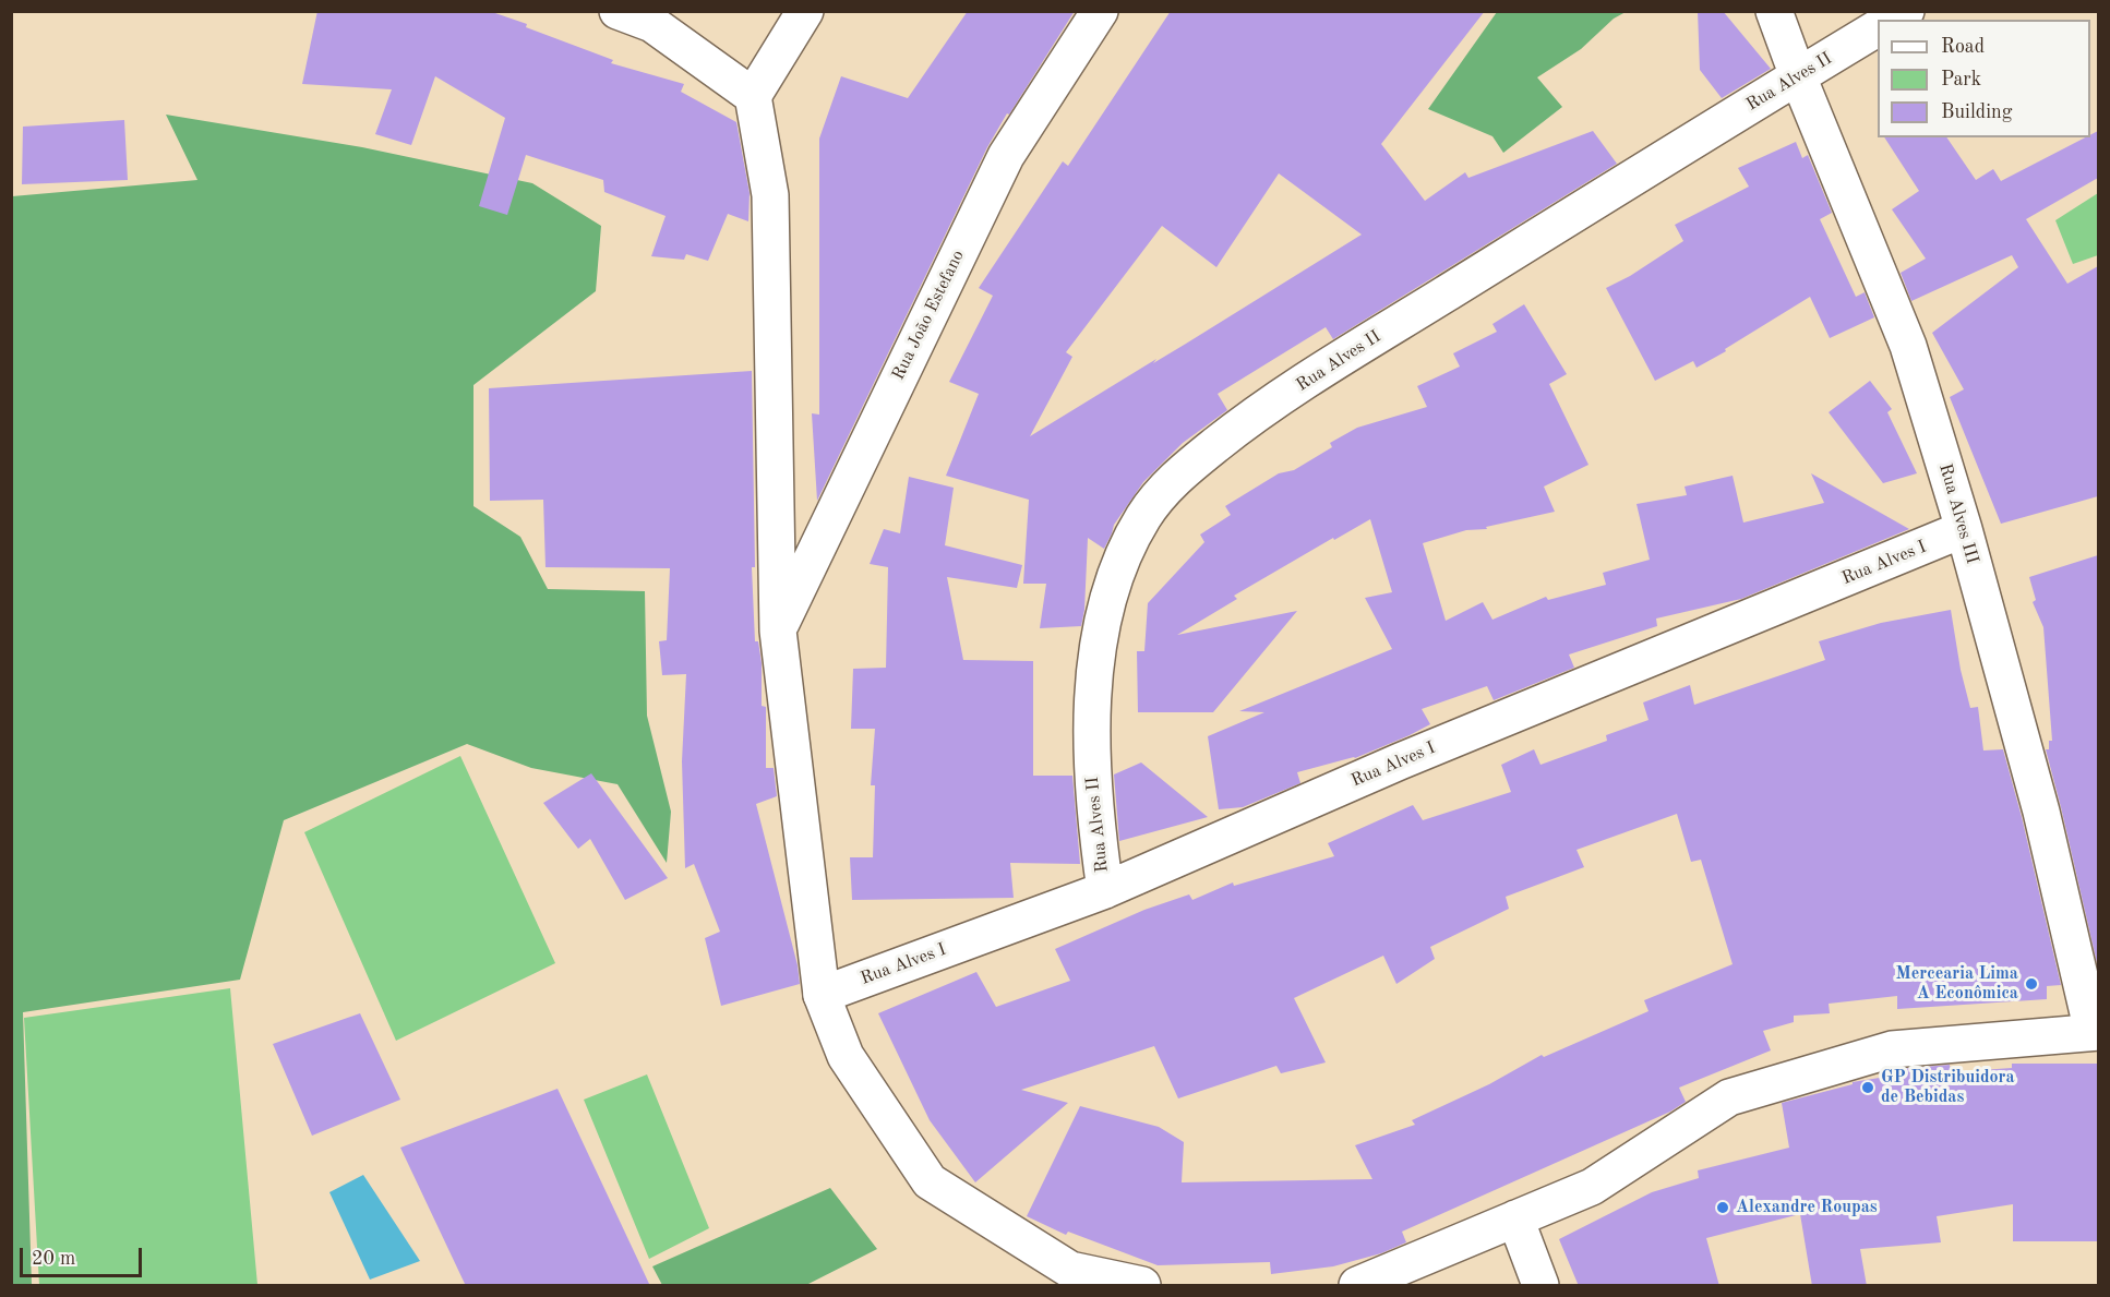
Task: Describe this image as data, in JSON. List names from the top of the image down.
{
  "streets": {
    "street": [
      "Rua Alves II",
      "Rua João Estefano",
      "Rua Alves III",
      "Rua Alves I"
    ]
  },
  "crossings": [
    ["Rua Alves II", "Rua Alves III"],
    ["Rua Alves II", "Rua Alves I"],
    ["Rua Alves III", "Rua Alves I"]
  ],
  "places": ["Mercearia Lima A Econômica", "GP Distribuidora de Bebidas", "Alexandre Roupas"],
  "legend": ["Road", "Park", "Building"],
  "scale_bar": "20 m"
}
